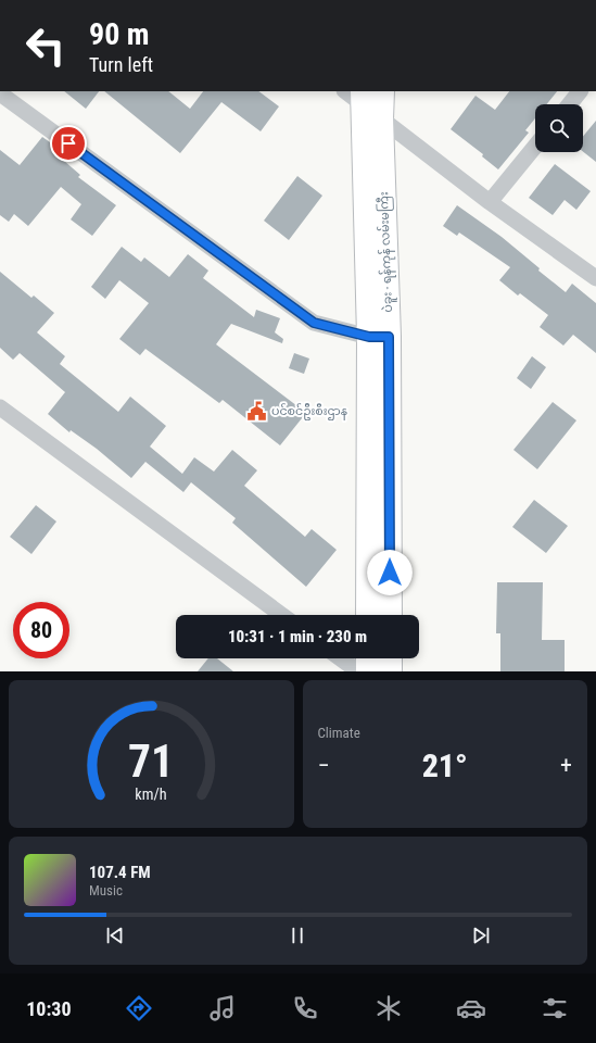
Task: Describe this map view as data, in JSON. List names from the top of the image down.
{
  "streets": {
    "highway": ["ပဲခူး - ရန်ကုန် လမ်းမကြီး"]
  },
  "places": {
    "public building": ["ပင်စင်ဦးစီးဌာန"]
  },
  "page": {
    "turn": ["90 m", "Turn left"],
    "limit": "80",
    "trip": "10:31 · 1 min · 230 m",
    "tile": "Climate",
    "heat": ["−", "21°", "+"],
    "song": ["107.4 FM", "Music"],
    "tabs": "10:30",
    "gauge": ["71", "km/h"]
  }
}
